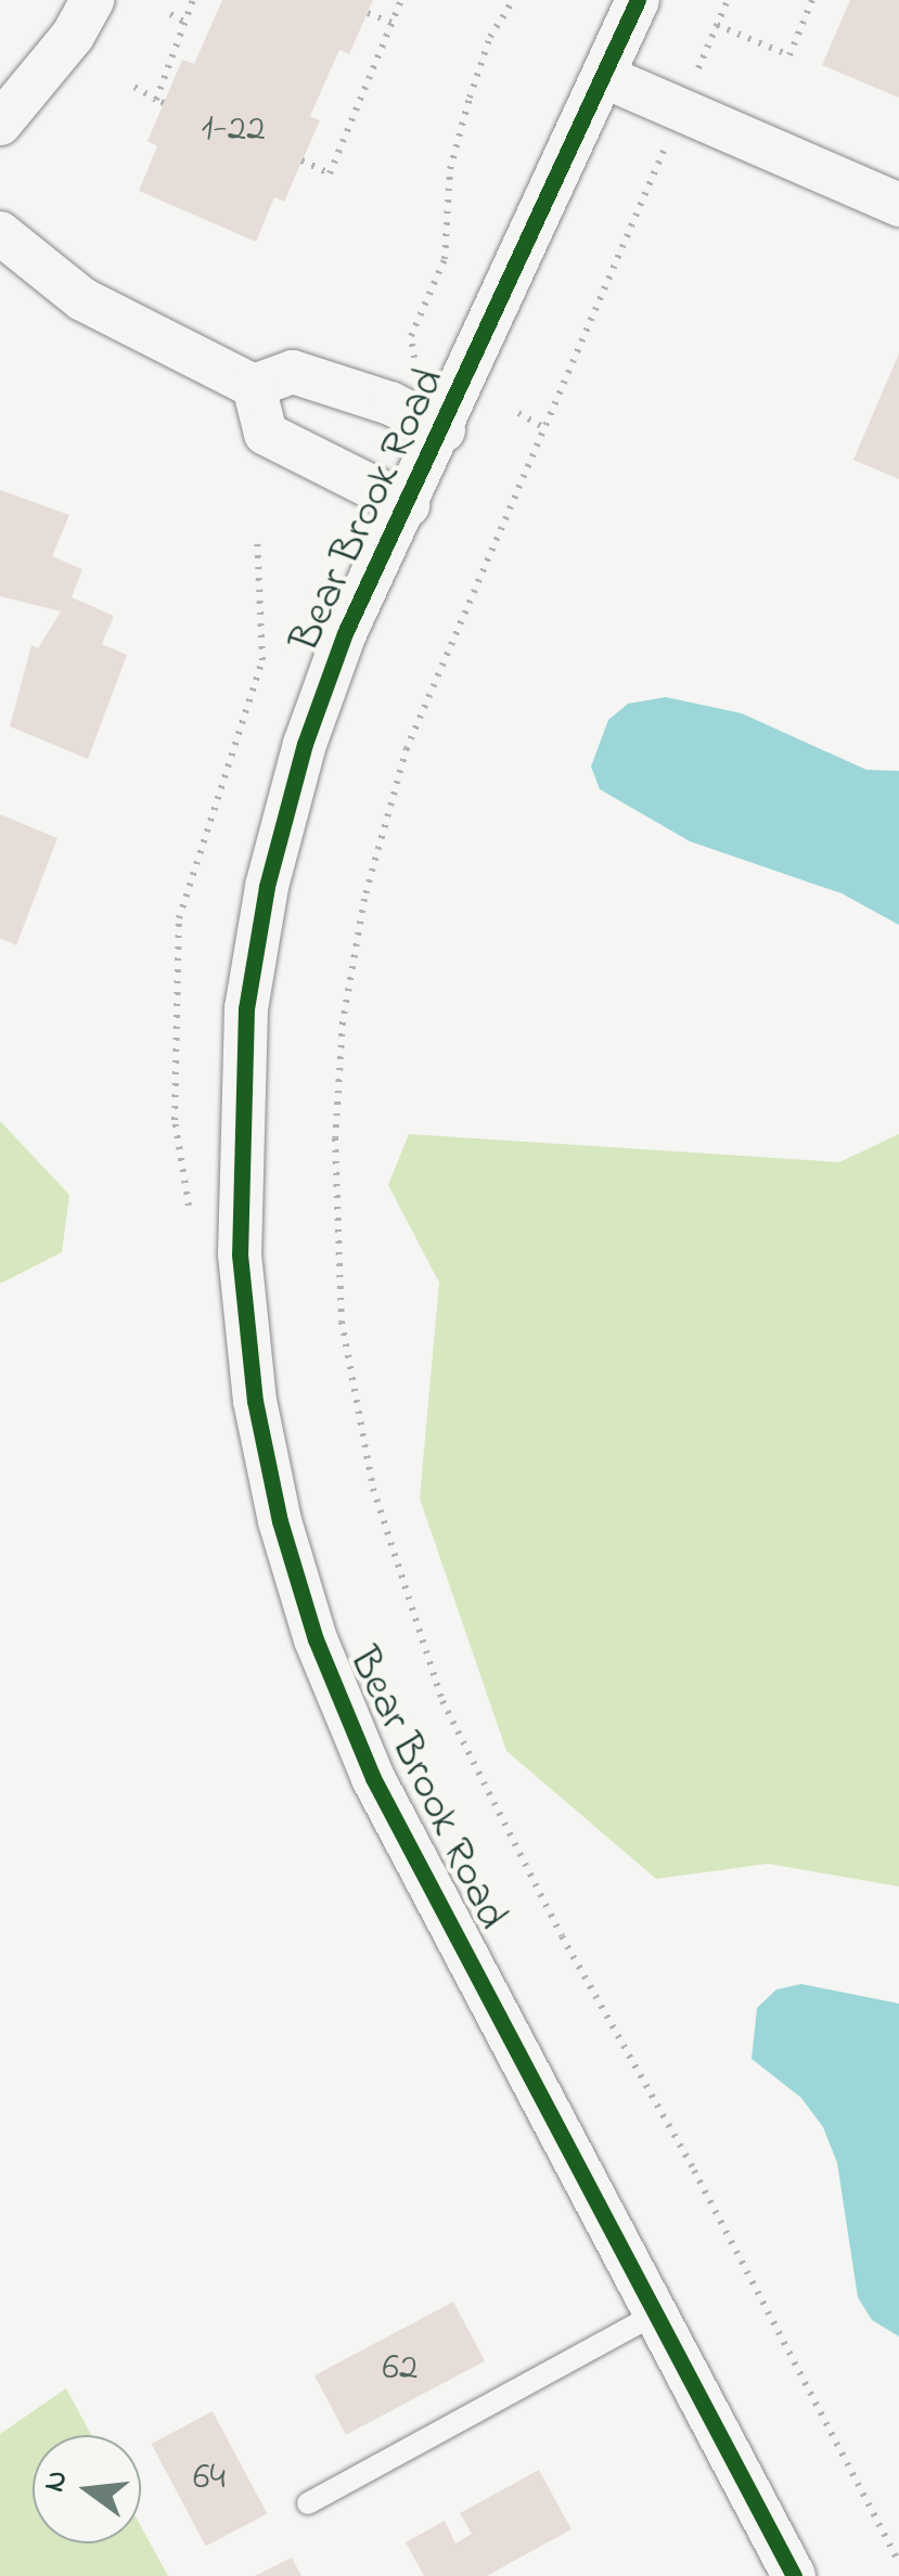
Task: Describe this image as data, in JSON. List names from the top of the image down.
{
  "streets": {
    "street": ["Bear Brook Road"]
  },
  "house_numbers": ["1-22", "62", "64"],
  "north": "left"
}
